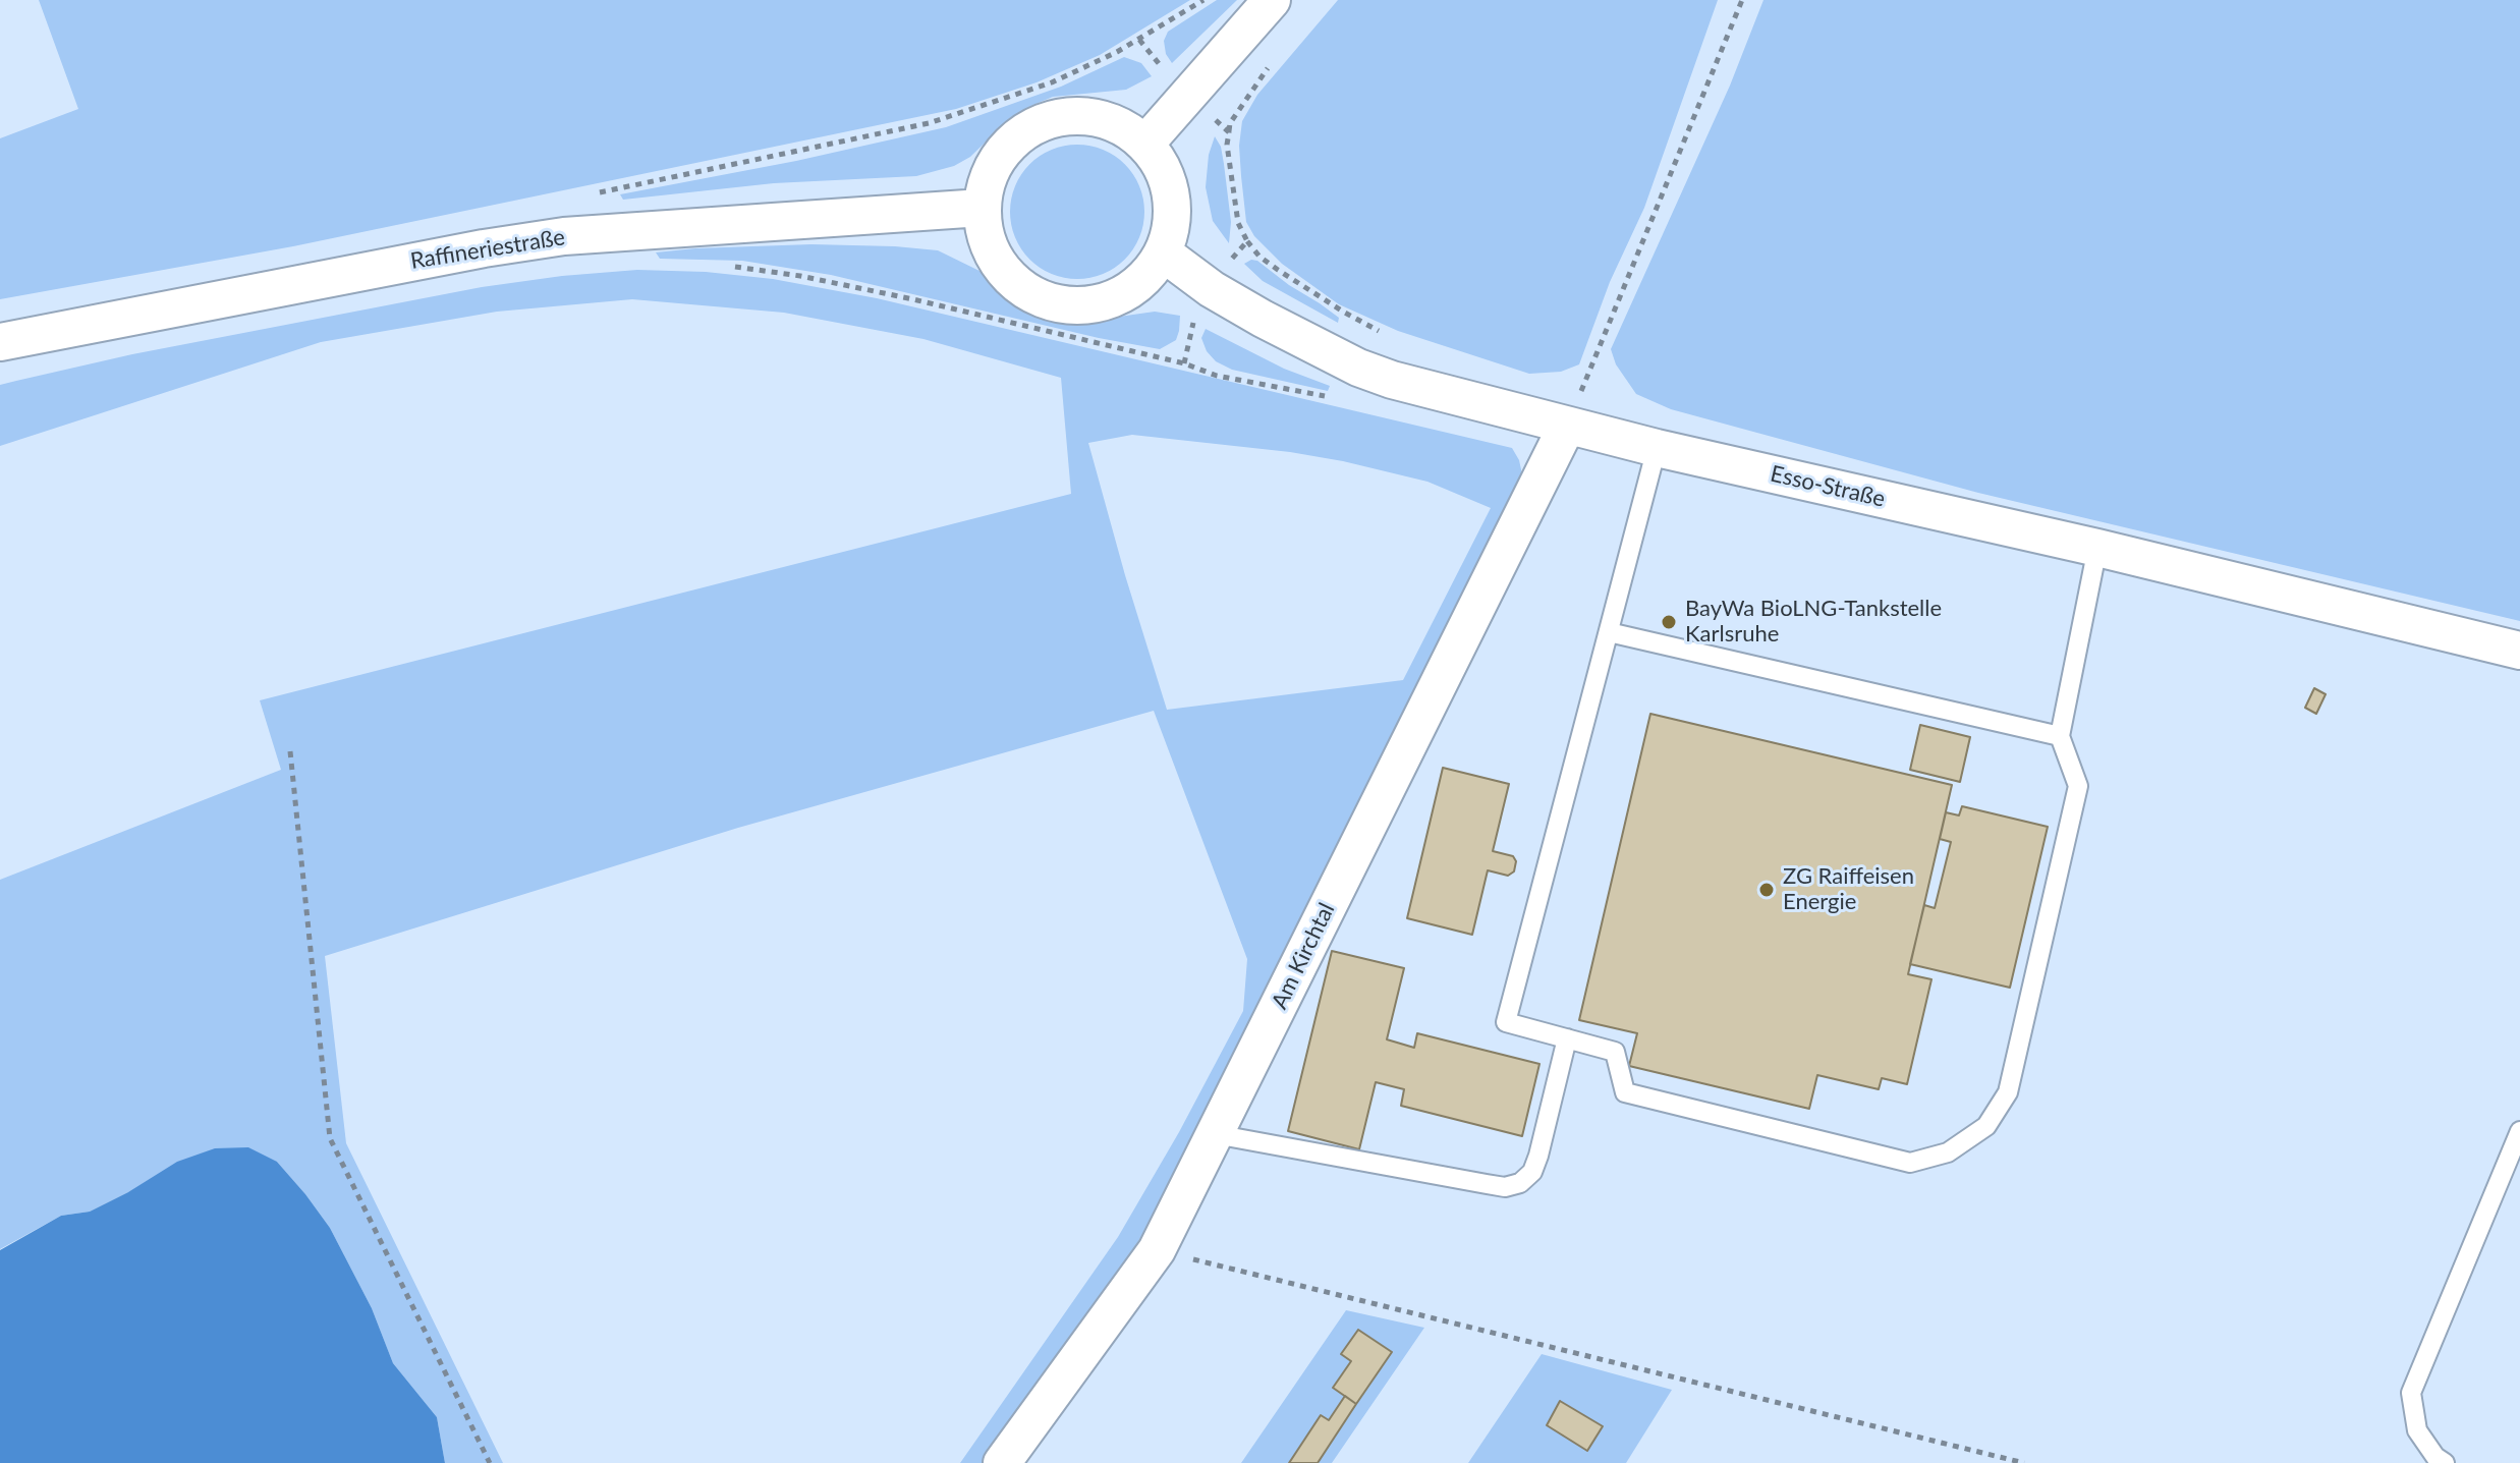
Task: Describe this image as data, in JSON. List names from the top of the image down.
{
  "streets": {
    "street": ["Raffineriestraße", "Esso-Straße", "Am Kirchtal"]
  },
  "crossings": [
    ["Raffineriestraße", "Esso-Straße"],
    ["Esso-Straße", "Am Kirchtal"]
  ],
  "places": ["BayWa BioLNG-Tankstelle Karlsruhe", "ZG Raiffeisen Energie"]
}
